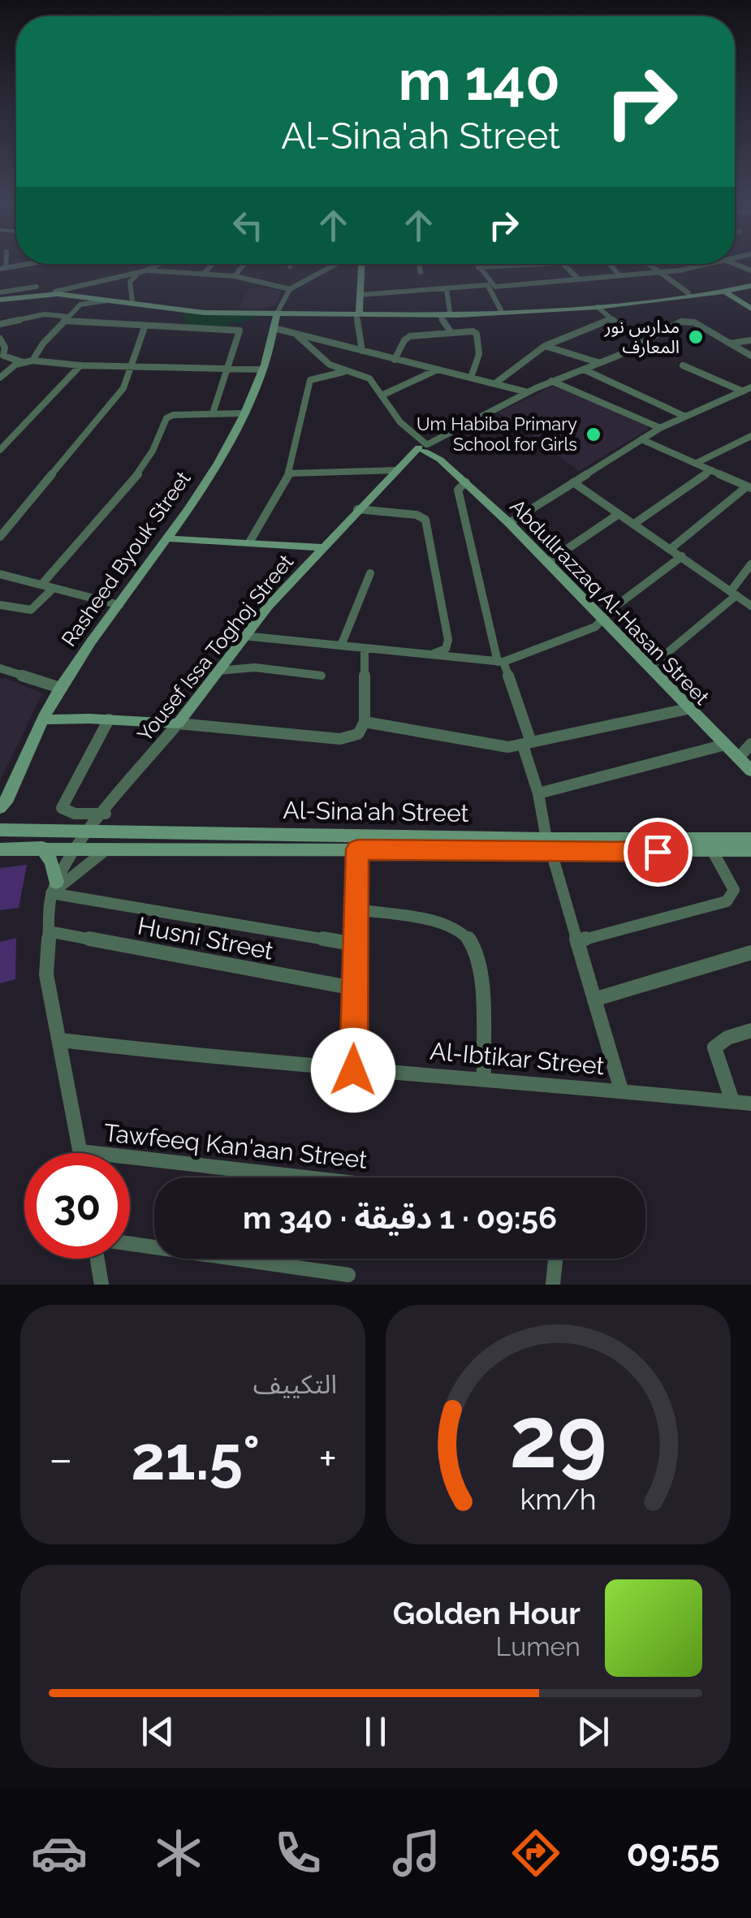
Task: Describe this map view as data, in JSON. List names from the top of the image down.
{
  "streets": {
    "main road": [
      "Rasheed Byouk Street",
      "Abdullrazzaq Al-Hasan Street",
      "Yousef Issa Toghoj Street",
      "Al-Sina'ah Street"
    ],
    "street": ["Husni Street", "Al-Ibtikar Street", "Tawfeeq Kan'aan Street"]
  },
  "crossings": [
    ["Rasheed Byouk Street", "Al-Sina'ah Street"],
    ["Abdullrazzaq Al-Hasan Street", "Yousef Issa Toghoj Street"],
    ["Yousef Issa Toghoj Street", "Al-Sina'ah Street"]
  ],
  "places": ["مدارس نور المعارف", "Um Habiba Primary School for Girls"],
  "page": {
    "turn": ["140 m", "Al-Sina'ah Street"],
    "limit": "30",
    "trip": "09:56 · 1 دقيقة · 340 m",
    "tile": "التكييف",
    "heat": ["−", "21.5°", "+"],
    "song": ["Golden Hour", "Lumen"],
    "tabs": "09:55",
    "gauge": ["29", "km/h"]
  }
}
